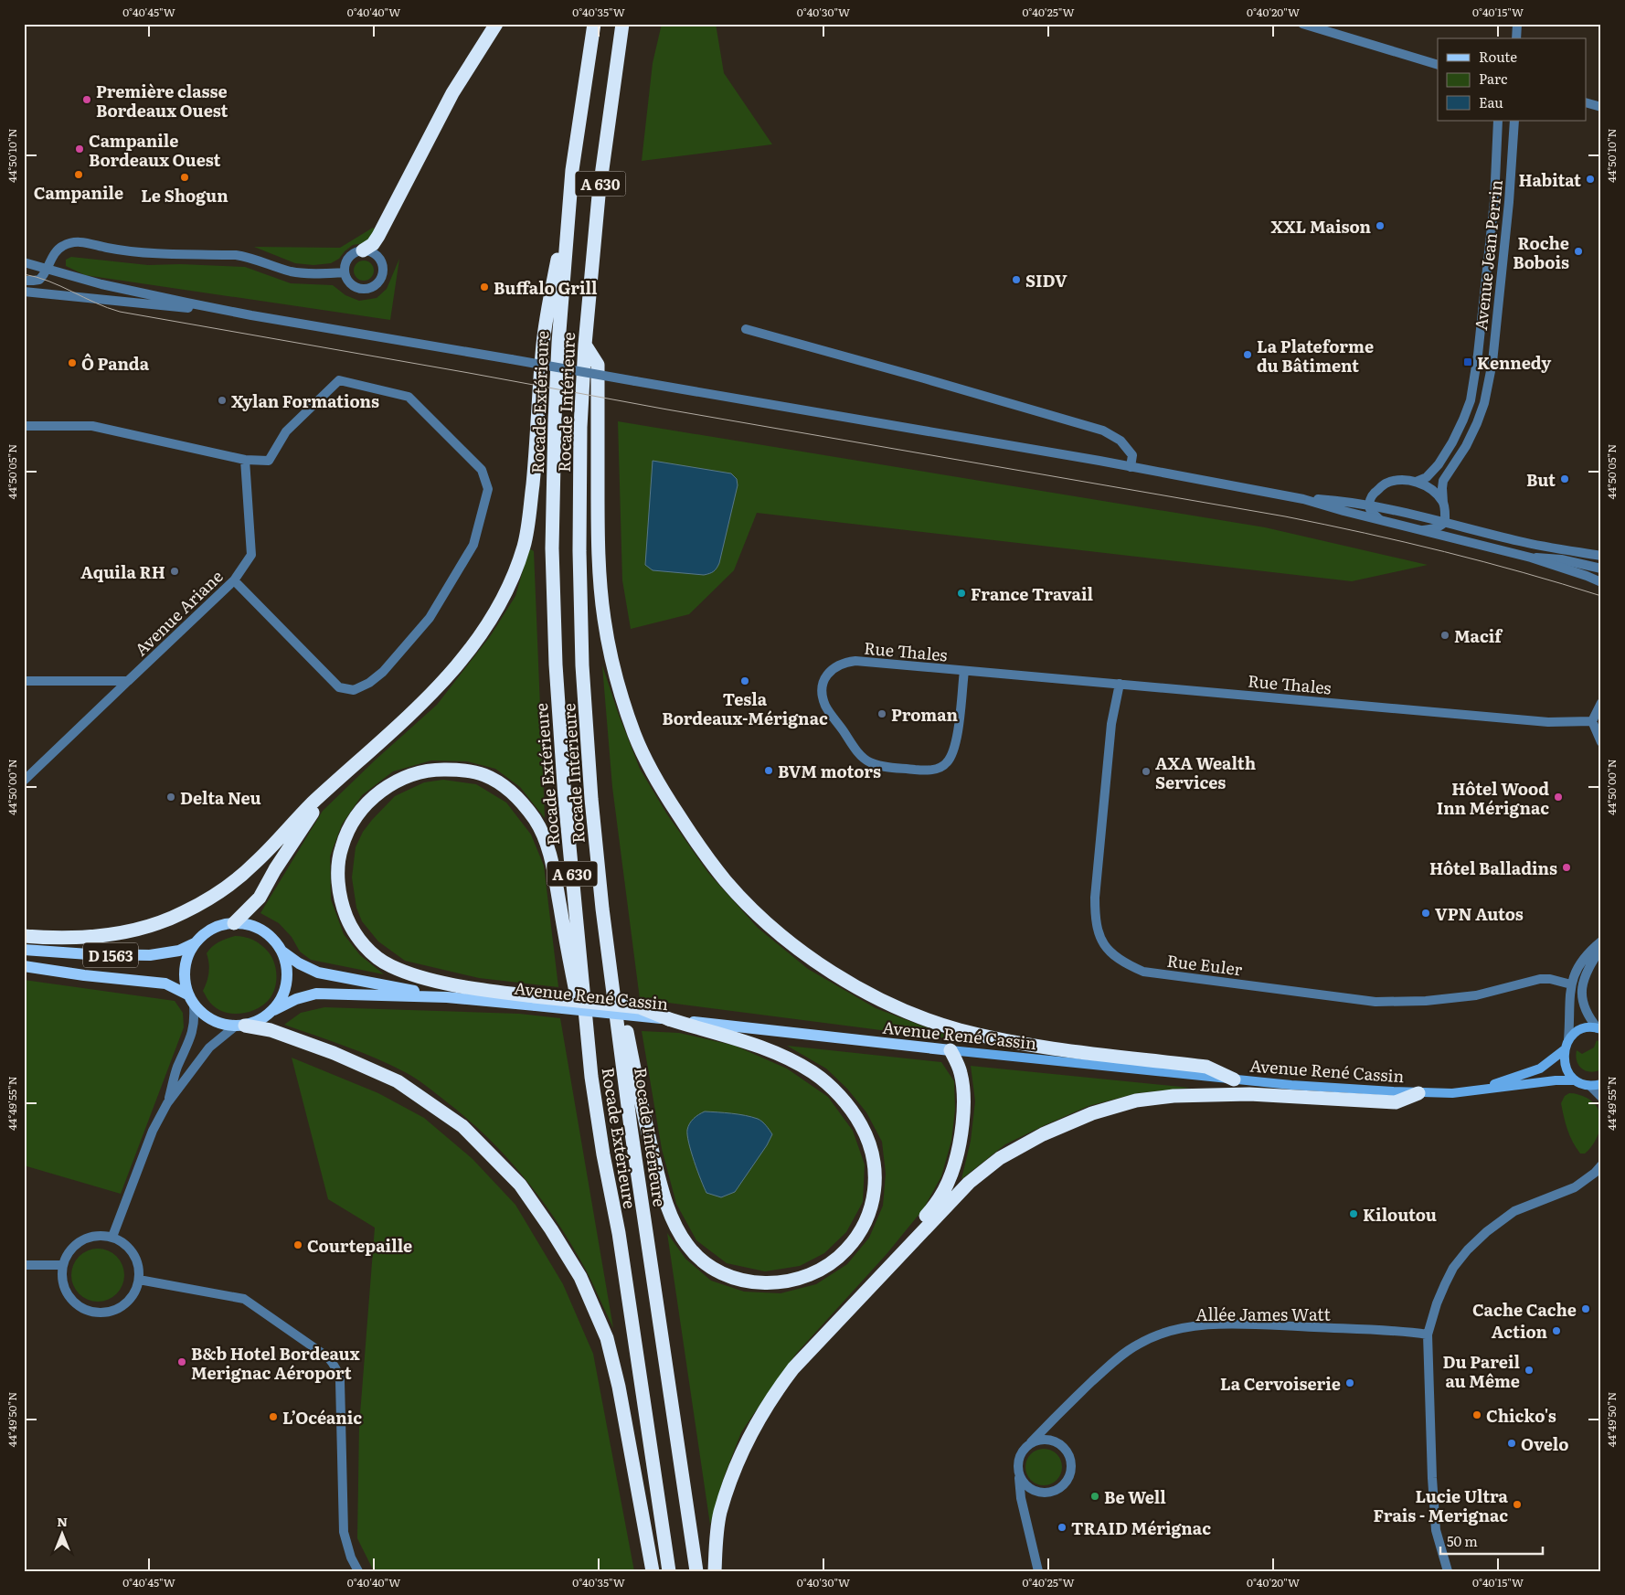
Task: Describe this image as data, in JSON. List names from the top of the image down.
{
  "streets": {
    "highway": ["A 630", "Rocade Extérieure", "Rocade Intérieure"],
    "main road": ["D 1563", "Avenue René Cassin"],
    "street": [
      "Avenue Jean Perrin",
      "Avenue Ariane",
      "Rue Thales",
      "Rue Euler",
      "Allée James Watt"
    ]
  },
  "crossings": [
    ["Rue Thales", "Rue Euler"],
    ["D 1563", "Avenue René Cassin"]
  ],
  "places": {
    "other": [
      "Première classe Bordeaux Ouest",
      "Campanile Bordeaux Ouest",
      "Campanile",
      "Le Shogun",
      "Habitat",
      "XXL Maison",
      "Roche Bobois",
      "SIDV",
      "Buffalo Grill",
      "La Plateforme du Bâtiment",
      "Ô Panda",
      "Xylan Formations",
      "But",
      "Aquila RH",
      "France Travail",
      "Macif",
      "Tesla Bordeaux-Mérignac",
      "Proman",
      "BVM motors",
      "AXA Wealth Services",
      "Delta Neu",
      "Hôtel Wood Inn Mérignac",
      "Hôtel Balladins",
      "VPN Autos",
      "Kiloutou",
      "Courtepaille",
      "Cache Cache",
      "Action",
      "B&b Hotel Bordeaux Merignac Aéroport",
      "Du Pareil au Même",
      "La Cervoiserie",
      "Chicko's",
      "L’Océanic",
      "Ovelo",
      "Be Well",
      "Lucie Ultra Frais - Merignac",
      "TRAID Mérignac"
    ],
    "transit": ["Kennedy"]
  },
  "legend": ["Route", "Parc", "Eau"],
  "scale_bar": "50 m",
  "north": "top",
  "coordinates": [
    "0°40'45\"W",
    "0°40'40\"W",
    "0°40'35\"W",
    "0°40'30\"W",
    "0°40'25\"W",
    "0°40'20\"W",
    "0°40'15\"W",
    "44°50'10\"N",
    "44°50'05\"N",
    "44°50'00\"N",
    "44°49'55\"N",
    "44°49'50\"N"
  ]
}
